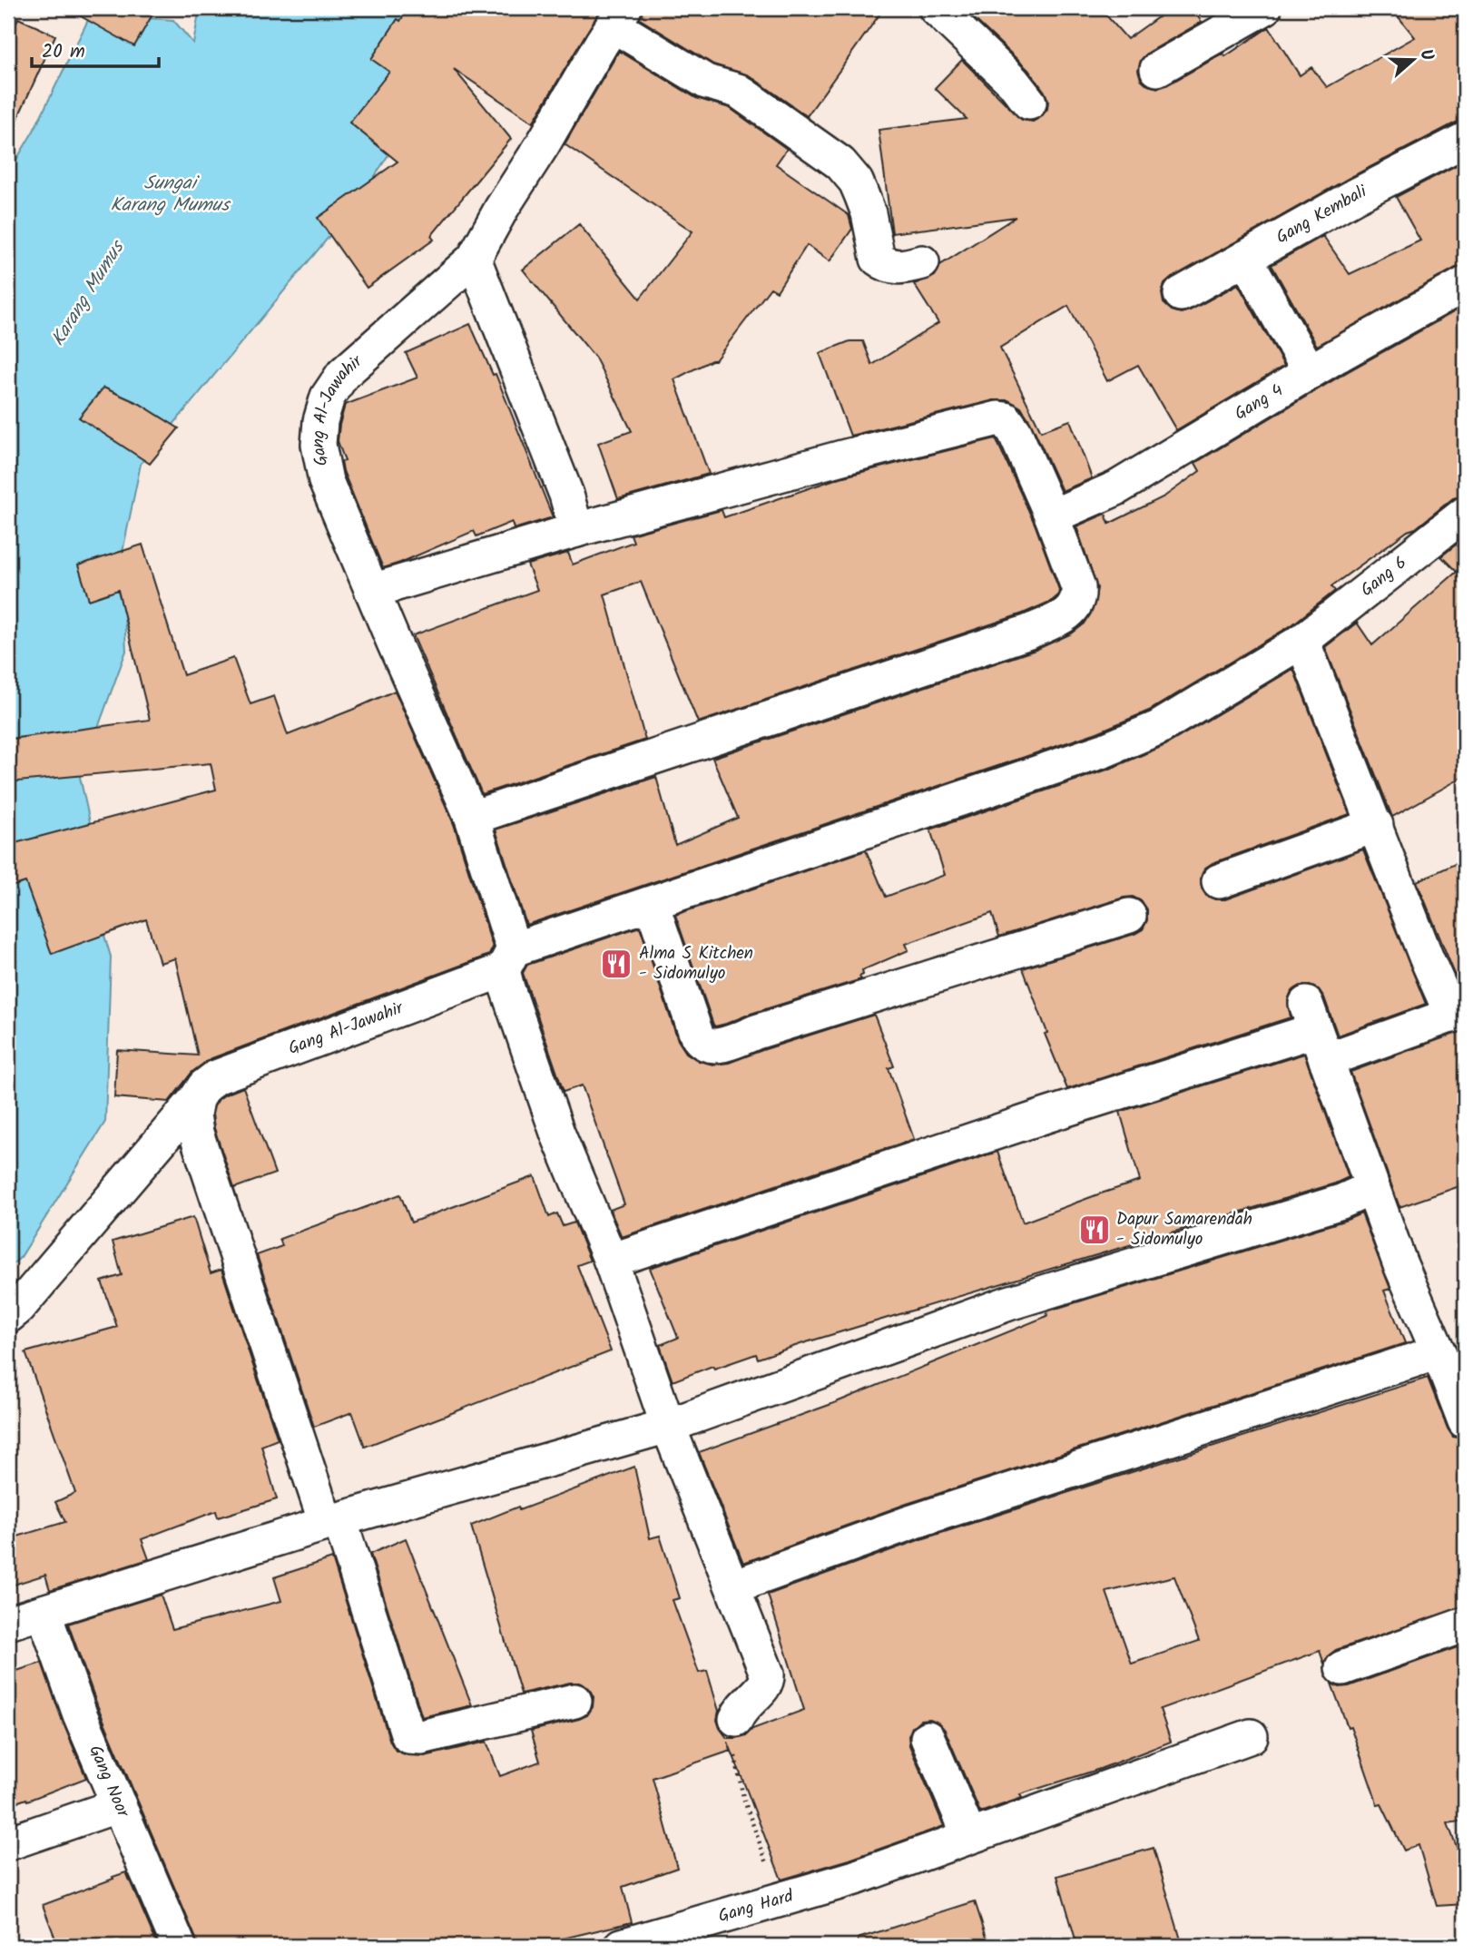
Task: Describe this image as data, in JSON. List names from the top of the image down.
{
  "streets": {
    "street": [
      "Gang Kembali",
      "Gang 4",
      "Gang Al-Jawahir",
      "Gang 6",
      "Gang Noor",
      "Gang Hard"
    ]
  },
  "crossings": [
    ["Gang Al-Jawahir", "Gang 6"]
  ],
  "water": ["Sungai Karang Mumus", "Karang Mumus"],
  "places": {
    "restaurant": ["Alma S Kitchen - Sidomulyo", "Dapur Samarendah - Sidomulyo"]
  },
  "scale_bar": "20 m",
  "north": "right"
}
